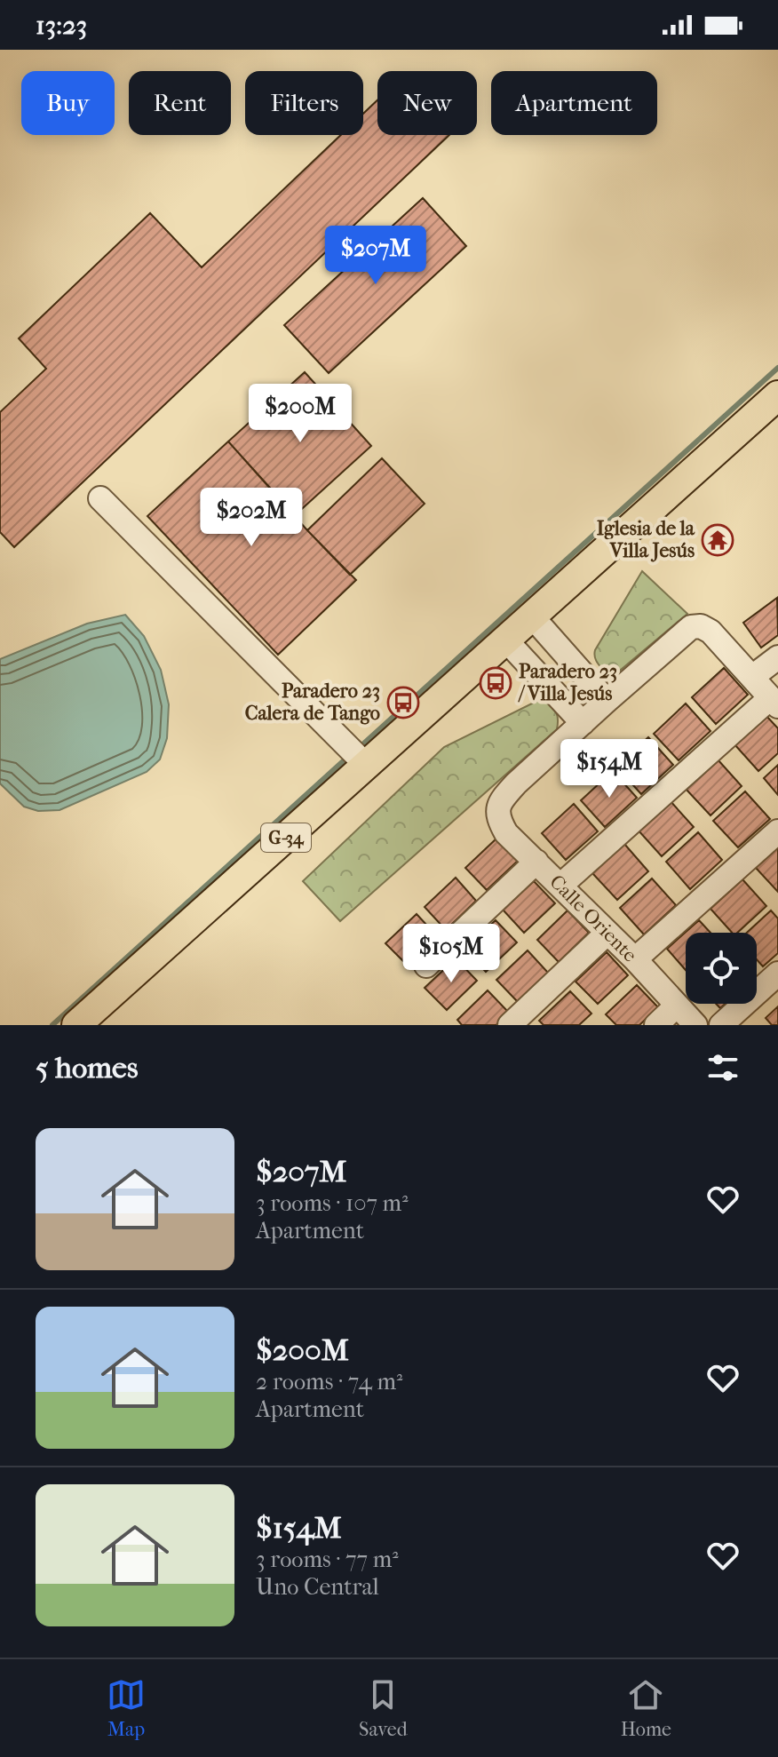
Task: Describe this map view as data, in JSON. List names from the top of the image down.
{
  "streets": {
    "main road": ["G-34"],
    "street": ["Calle Oriente"]
  },
  "places": {
    "temple": ["Iglesia de la Villa Jesús"],
    "bus stop": ["Paradero 23 / Villa Jesús", "Paradero 23 Calera de Tango"]
  },
  "page": {
    "status": "13:23",
    "chip": [
      "Buy",
      "Rent",
      "Filters",
      "New",
      "Apartment"
    ],
    "price": [
      "$207M",
      "$200M",
      "$202M",
      "$154M",
      "$105M"
    ],
    "heading": "5 homes",
    "list": [
      {
        "name": "$207M",
        "note": "3 rooms · 107 m² · Apartment"
      },
      {
        "name": "$200M",
        "note": "2 rooms · 74 m² · Apartment"
      },
      {
        "name": "$154M",
        "note": "3 rooms · 77 m² · Uno Central"
      }
    ],
    "tabs": ["Map", "Saved", "Home"]
  }
}
